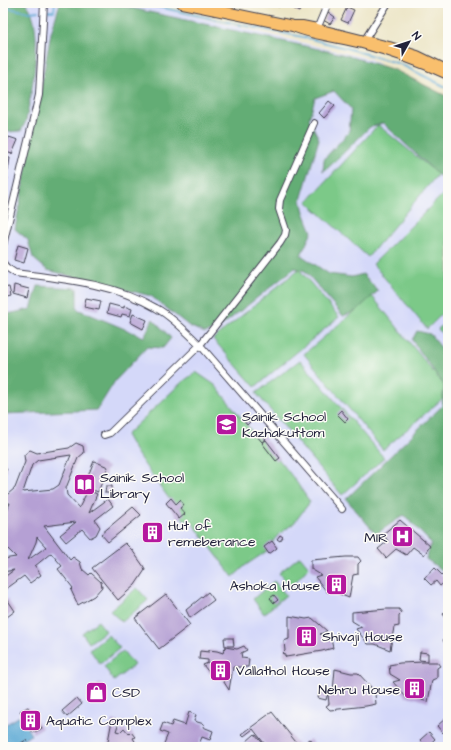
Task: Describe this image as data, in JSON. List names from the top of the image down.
{
  "places": {
    "school or university": ["Sainik School Kazhakuttom"],
    "library": ["Sainik School Library"],
    "building": [
      "Hut of remeberance",
      "Ashoka House",
      "Shivaji House",
      "Vallathol House",
      "Nehru House",
      "Aquatic Complex"
    ],
    "hospital": ["MIR"],
    "shop": ["CSD"]
  },
  "north": "top right"
}
